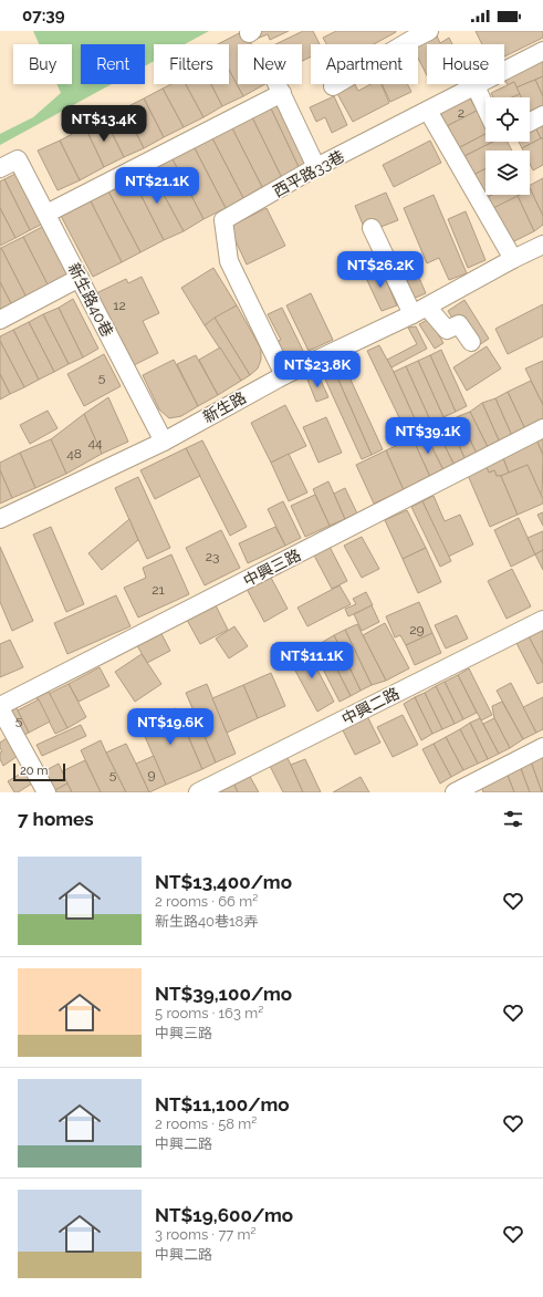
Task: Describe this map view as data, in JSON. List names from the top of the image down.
{
  "streets": {
    "street": [
      "西平路33巷",
      "新生路40巷",
      "新生路",
      "中興三路",
      "中興二路"
    ]
  },
  "crossings": [
    ["西平路33巷", "新生路"],
    ["新生路40巷", "新生路"]
  ],
  "house_numbers": [
    "2",
    "12",
    "5",
    "44",
    "48",
    "23",
    "21",
    "29",
    "5",
    "5",
    "9"
  ],
  "scale_bar": "20 m",
  "page": {
    "status": "07:39",
    "chip": [
      "Buy",
      "Rent",
      "Filters",
      "New",
      "Apartment",
      "House"
    ],
    "price": [
      "NT$13.4K",
      "NT$21.1K",
      "NT$26.2K",
      "NT$23.8K",
      "NT$39.1K",
      "NT$11.1K",
      "NT$19.6K"
    ],
    "scale": "20 m",
    "heading": "7 homes",
    "list": [
      {
        "name": "NT$13,400/mo",
        "note": "2 rooms · 66 m² · 新生路40巷18弄"
      },
      {
        "name": "NT$39,100/mo",
        "note": "5 rooms · 163 m² · 中興三路"
      },
      {
        "name": "NT$11,100/mo",
        "note": "2 rooms · 58 m² · 中興二路"
      },
      {
        "name": "NT$19,600/mo",
        "note": "3 rooms · 77 m² · 中興二路"
      }
    ]
  }
}
